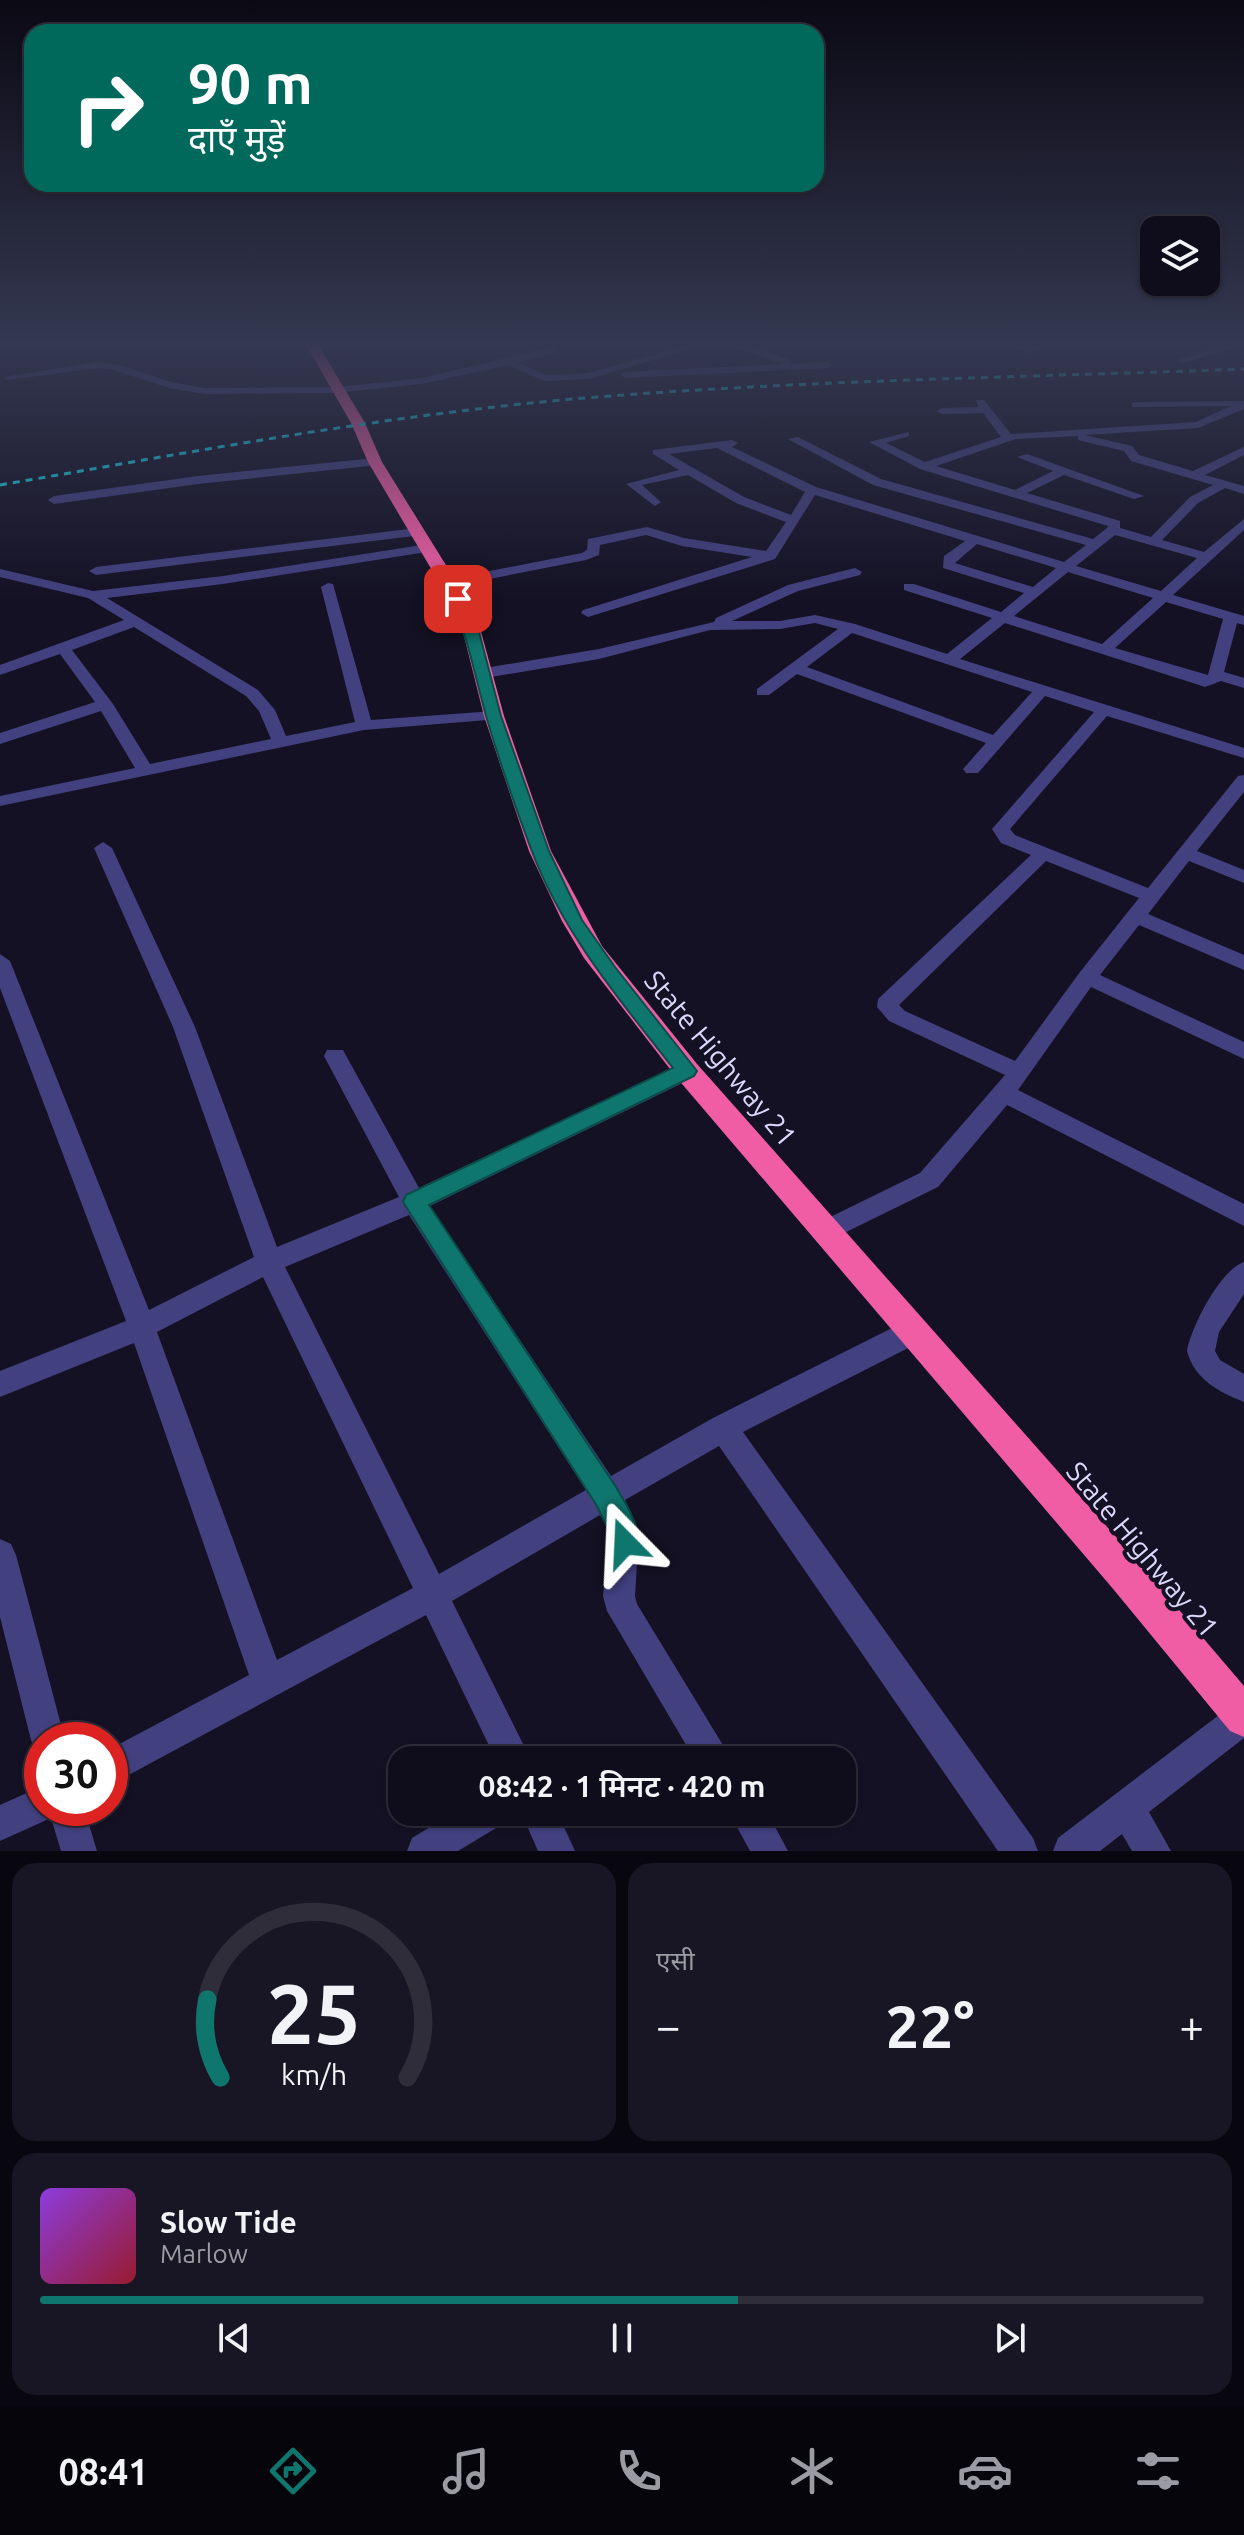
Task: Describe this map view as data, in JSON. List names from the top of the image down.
{
  "streets": {
    "highway": ["State Highway 21"]
  },
  "page": {
    "turn": ["90 m", "दाएँ मुड़ें"],
    "limit": "30",
    "trip": "08:42 · 1 मिनट · 420 m",
    "tile": "एसी",
    "heat": ["−", "22°", "+"],
    "song": ["Slow Tide", "Marlow"],
    "tabs": "08:41",
    "gauge": ["25", "km/h"]
  }
}
